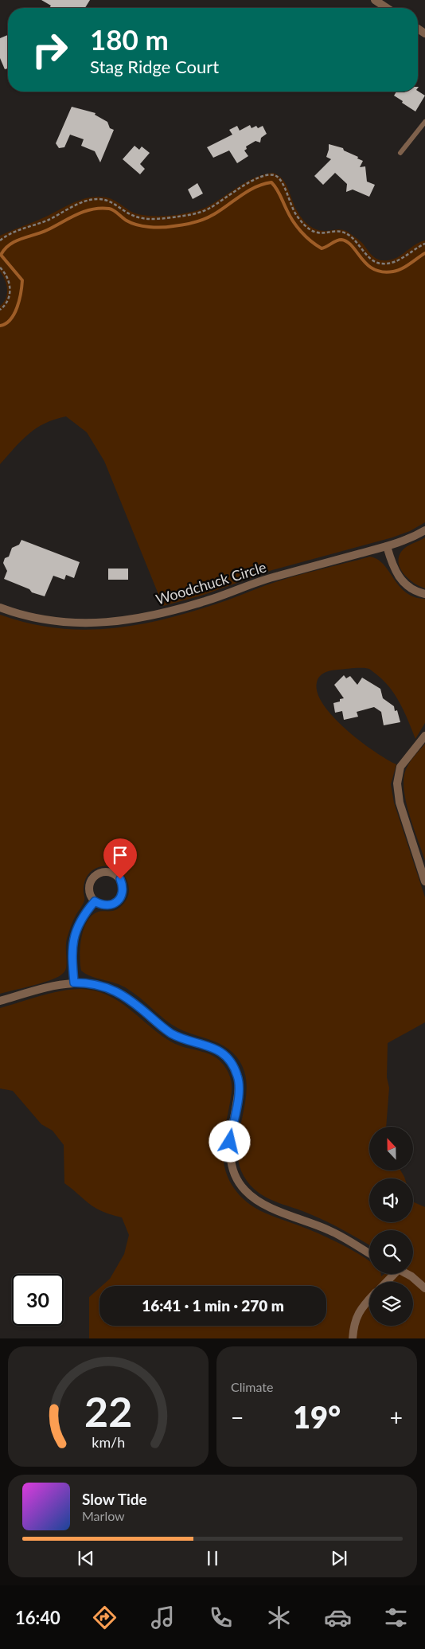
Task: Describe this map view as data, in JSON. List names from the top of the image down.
{
  "streets": {
    "street": ["Woodchuck Circle"]
  },
  "north": "top",
  "page": {
    "turn": ["180 m", "Stag Ridge Court"],
    "limit": "30",
    "trip": "16:41 · 1 min · 270 m",
    "tile": "Climate",
    "heat": ["−", "19°", "+"],
    "song": ["Slow Tide", "Marlow"],
    "tabs": "16:40",
    "gauge": ["22", "km/h"]
  }
}
